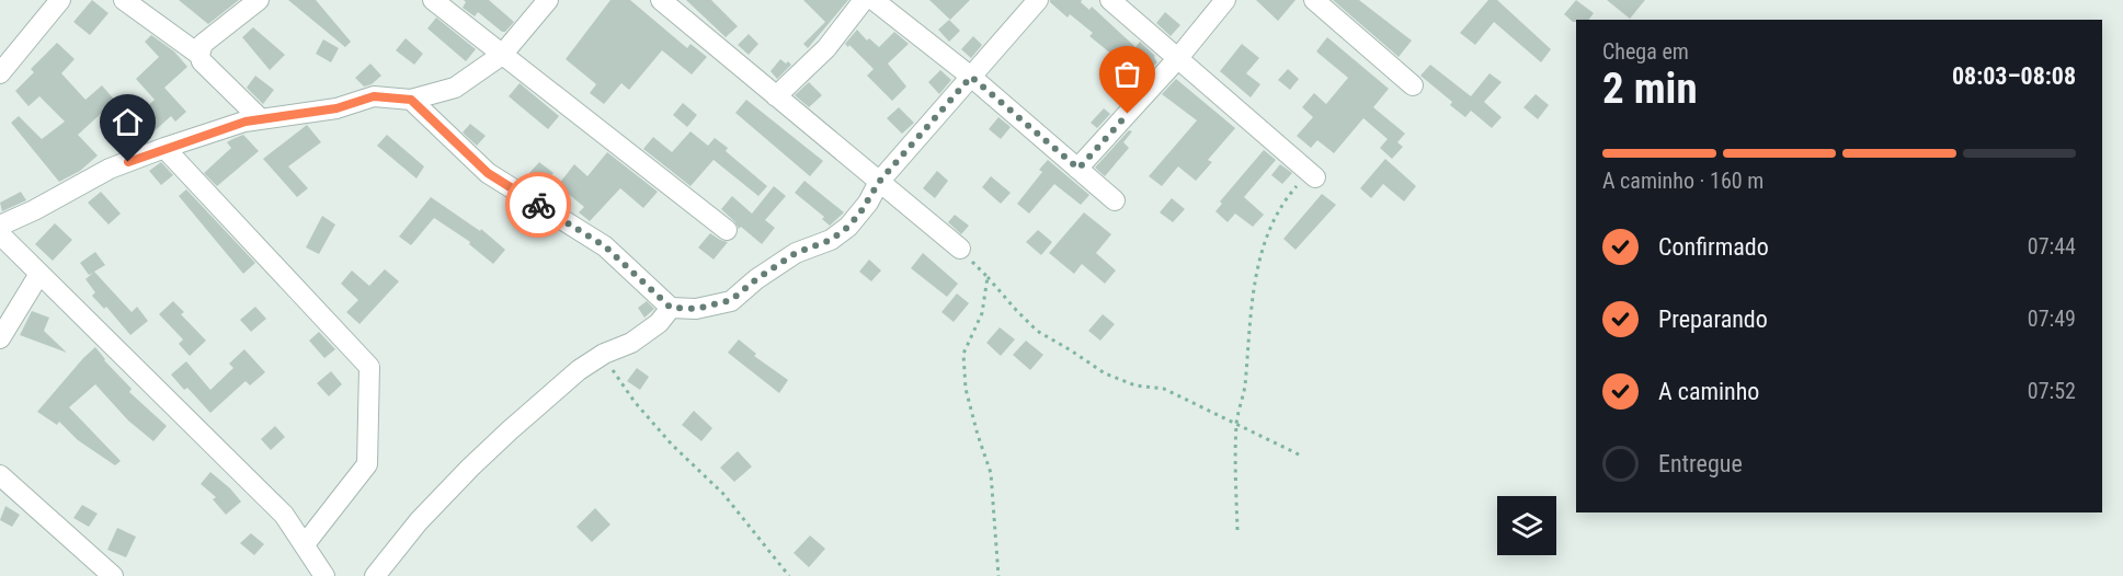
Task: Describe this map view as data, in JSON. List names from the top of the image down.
{
  "page": {
    "heading": ["2 min", "Chega em", "08:03–08:08"],
    "bar": "A caminho · 160 m",
    "list": [
      ["Confirmado", "07:44"],
      ["Preparando", "07:49"],
      ["A caminho", "07:52"],
      "Entregue"
    ]
  }
}
